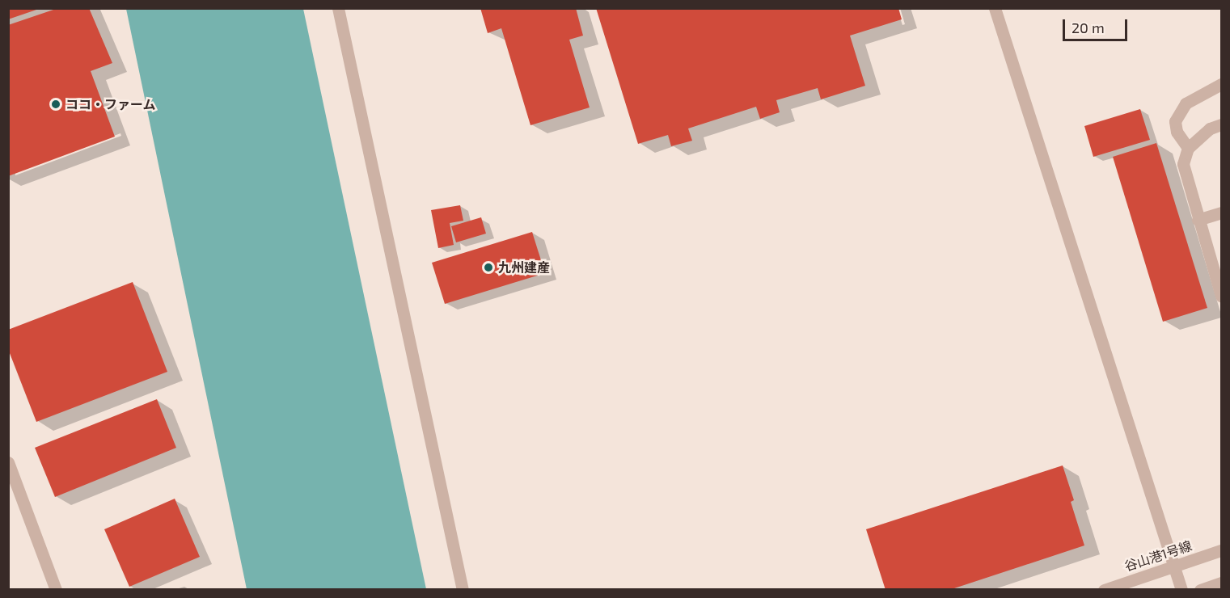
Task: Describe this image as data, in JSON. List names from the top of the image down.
{
  "streets": {
    "street": ["谷山港1号線"]
  },
  "places": ["ココ・ファーム", "九州建産"],
  "scale_bar": "20 m"
}
